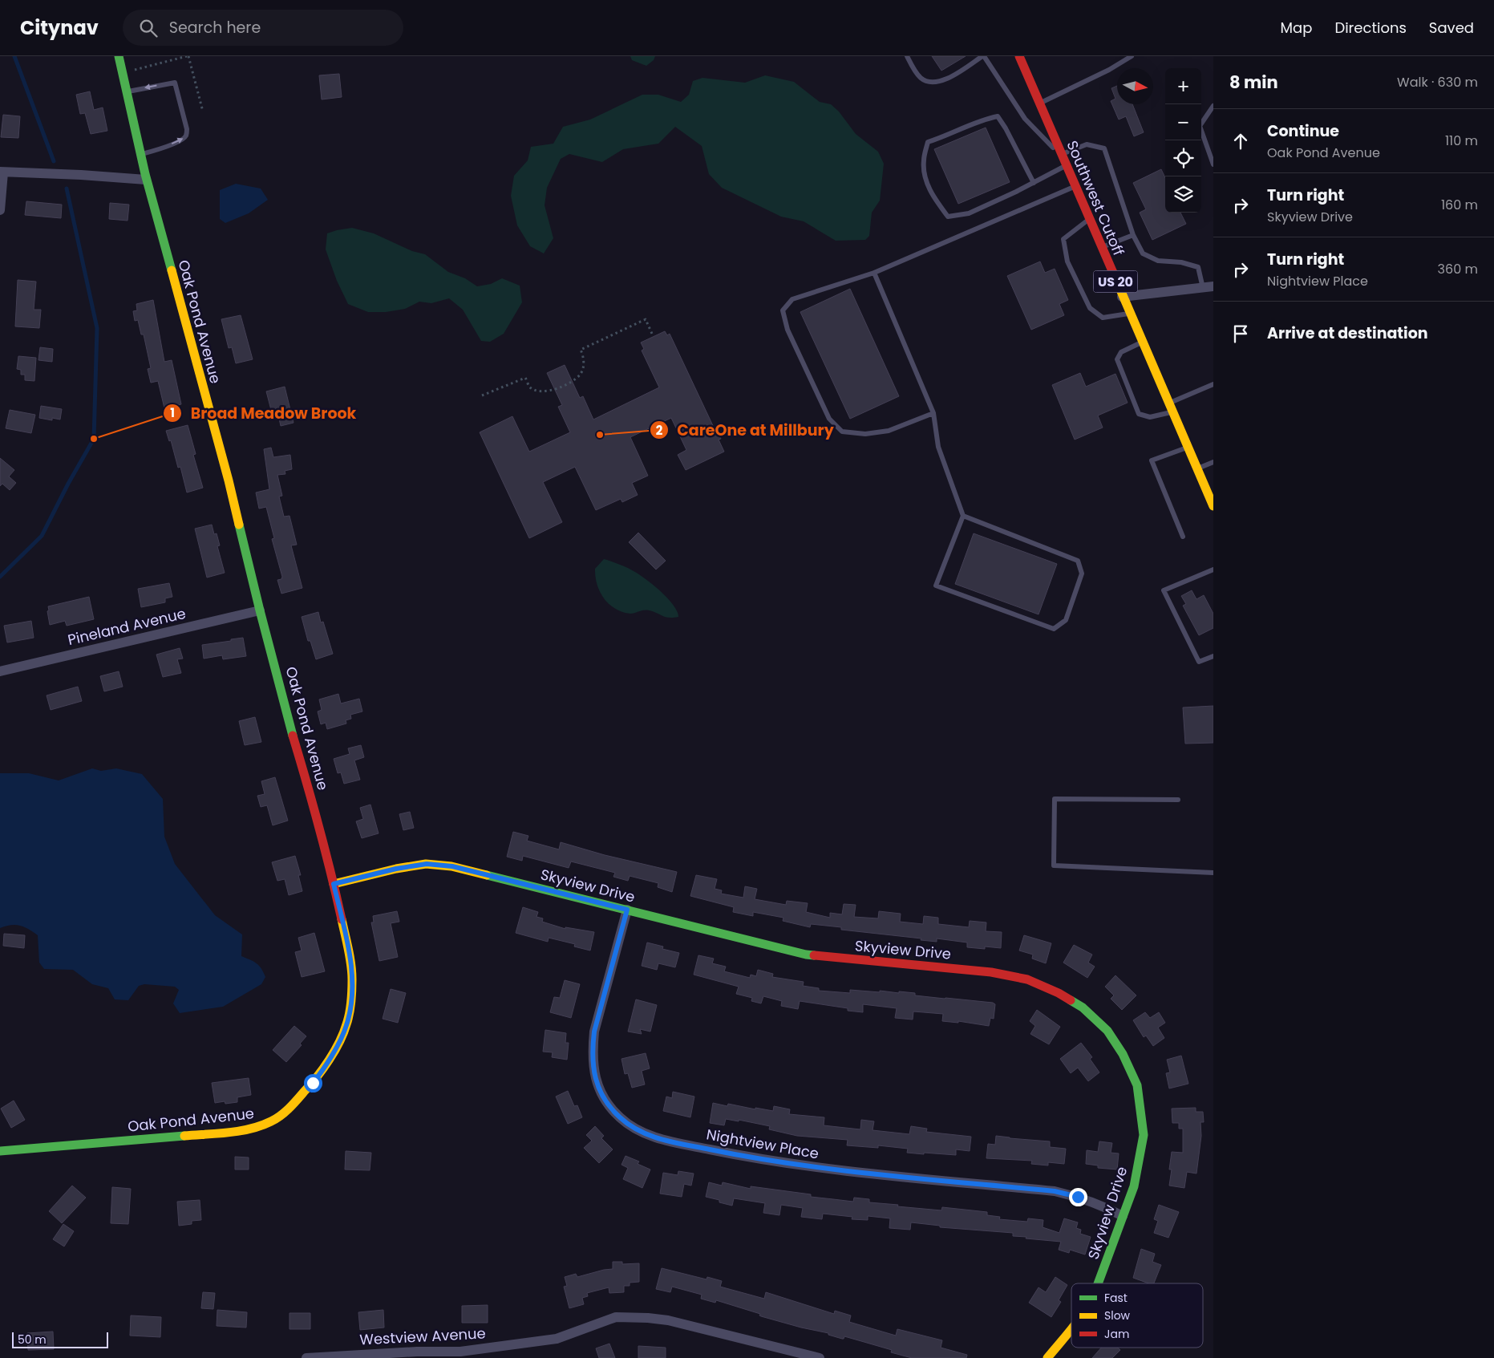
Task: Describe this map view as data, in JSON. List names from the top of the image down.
{
  "streets": {
    "street": [
      "Southwest Cutoff",
      "US 20",
      "Oak Pond Avenue",
      "Pineland Avenue",
      "Skyview Drive",
      "Nightview Place",
      "Westview Avenue"
    ]
  },
  "crossings": [
    ["Oak Pond Avenue", "Pineland Avenue"],
    ["Oak Pond Avenue", "Skyview Drive"],
    ["Skyview Drive", "Nightview Place"]
  ],
  "places": ["CareOne at Millbury", "Broad Meadow Brook"],
  "legend": ["Fast", "Slow", "Jam"],
  "scale_bar": "50 m",
  "north": "right",
  "page": {
    "header": "Citynav",
    "search": "Search here",
    "nav": ["Map", "Directions", "Saved"],
    "heading": ["8 min", "Walk · 630 m"],
    "map_buttons": ["+", "−"],
    "list": [
      ["Continue", "Oak Pond Avenue", "110 m"],
      ["Turn right", "Skyview Drive", "160 m"],
      ["Turn right", "Nightview Place", "360 m"],
      "Arrive at destination"
    ],
    "scale": "50 m"
  }
}
